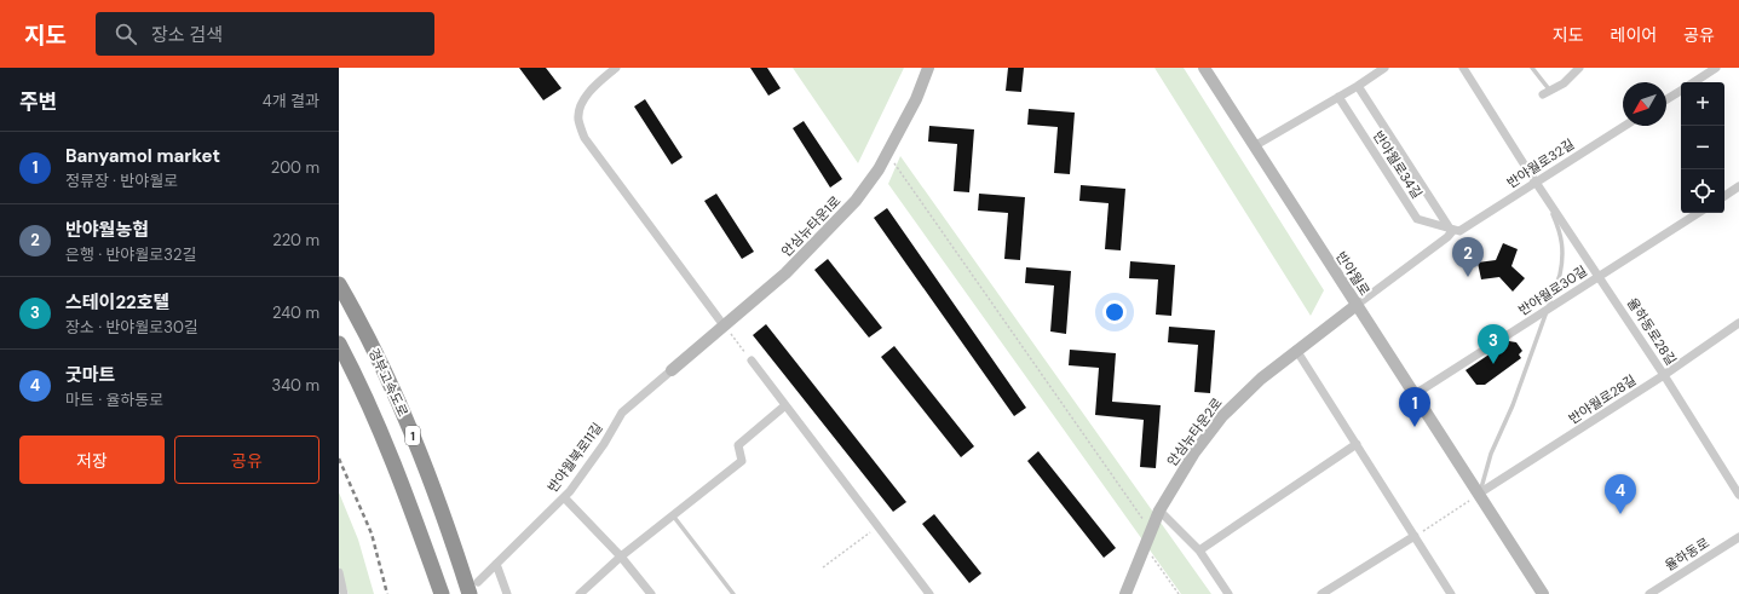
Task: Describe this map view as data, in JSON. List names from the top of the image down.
{
  "streets": {
    "highway": ["경부고속도로", "1"],
    "street": [
      "반야월로32길",
      "반야월로34길",
      "안심뉴타운1로",
      "반야월로",
      "반야월로30길",
      "율하동로28길",
      "반야월로28길",
      "안심뉴타운2로",
      "반야월북로11길",
      "율하동로"
    ]
  },
  "crossings": [
    ["반야월로32길", "반야월로34길"],
    ["반야월로32길", "반야월로"],
    ["반야월로32길", "율하동로28길"],
    ["반야월로32길", "안심뉴타운2로"],
    ["안심뉴타운1로", "반야월북로11길"],
    ["반야월로", "반야월로30길"],
    ["반야월로", "반야월로28길"],
    ["반야월로", "안심뉴타운2로"],
    ["반야월로30길", "율하동로28길"],
    ["율하동로28길", "반야월로28길"],
    ["경부고속도로", "반야월북로11길"]
  ],
  "north": "bottom left",
  "page": {
    "header": "지도",
    "search": "장소 검색",
    "nav": ["지도", "레이어", "공유"],
    "heading": ["주변", "4개 결과"],
    "map_buttons": ["+", "−"],
    "list": [
      {
        "mark": "1",
        "name": "Banyamol market",
        "note": "정류장 · 반야월로",
        "value": "200 m"
      },
      {
        "mark": "2",
        "name": "반야월농협",
        "note": "은행 · 반야월로32길",
        "value": "220 m"
      },
      {
        "mark": "3",
        "name": "스테이22호텔",
        "note": "장소 · 반야월로30길",
        "value": "240 m"
      },
      {
        "mark": "4",
        "name": "굿마트",
        "note": "마트 · 율하동로",
        "value": "340 m"
      }
    ],
    "pins": [
      "2",
      "3",
      "1",
      "4"
    ],
    "buttons": ["저장", "공유"]
  }
}
